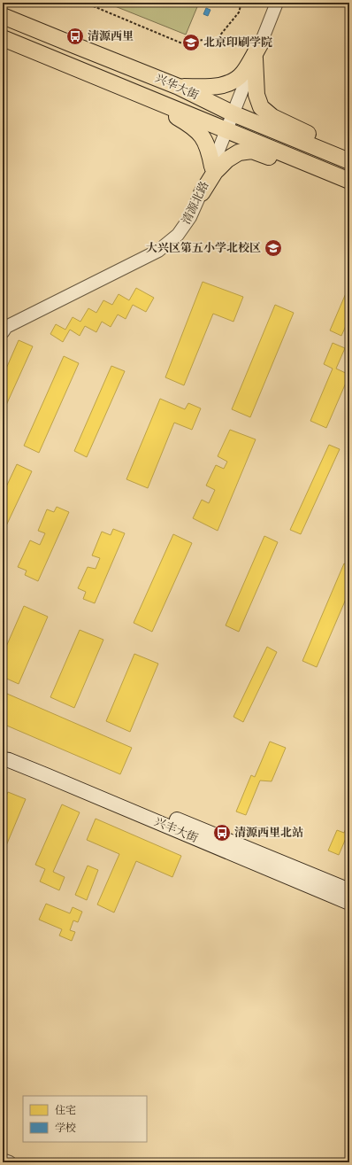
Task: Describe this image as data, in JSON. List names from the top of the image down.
{
  "streets": {
    "main road": ["兴华大街", "兴丰大街"],
    "street": ["清源北路"]
  },
  "crossings": [
    ["兴华大街", "清源北路"]
  ],
  "places": {
    "bus stop": ["清源西里", "清源西里北站"],
    "school or university": ["北京印刷学院", "大兴区第五小学北校区"]
  },
  "legend": ["住宅", "学校"]
}
